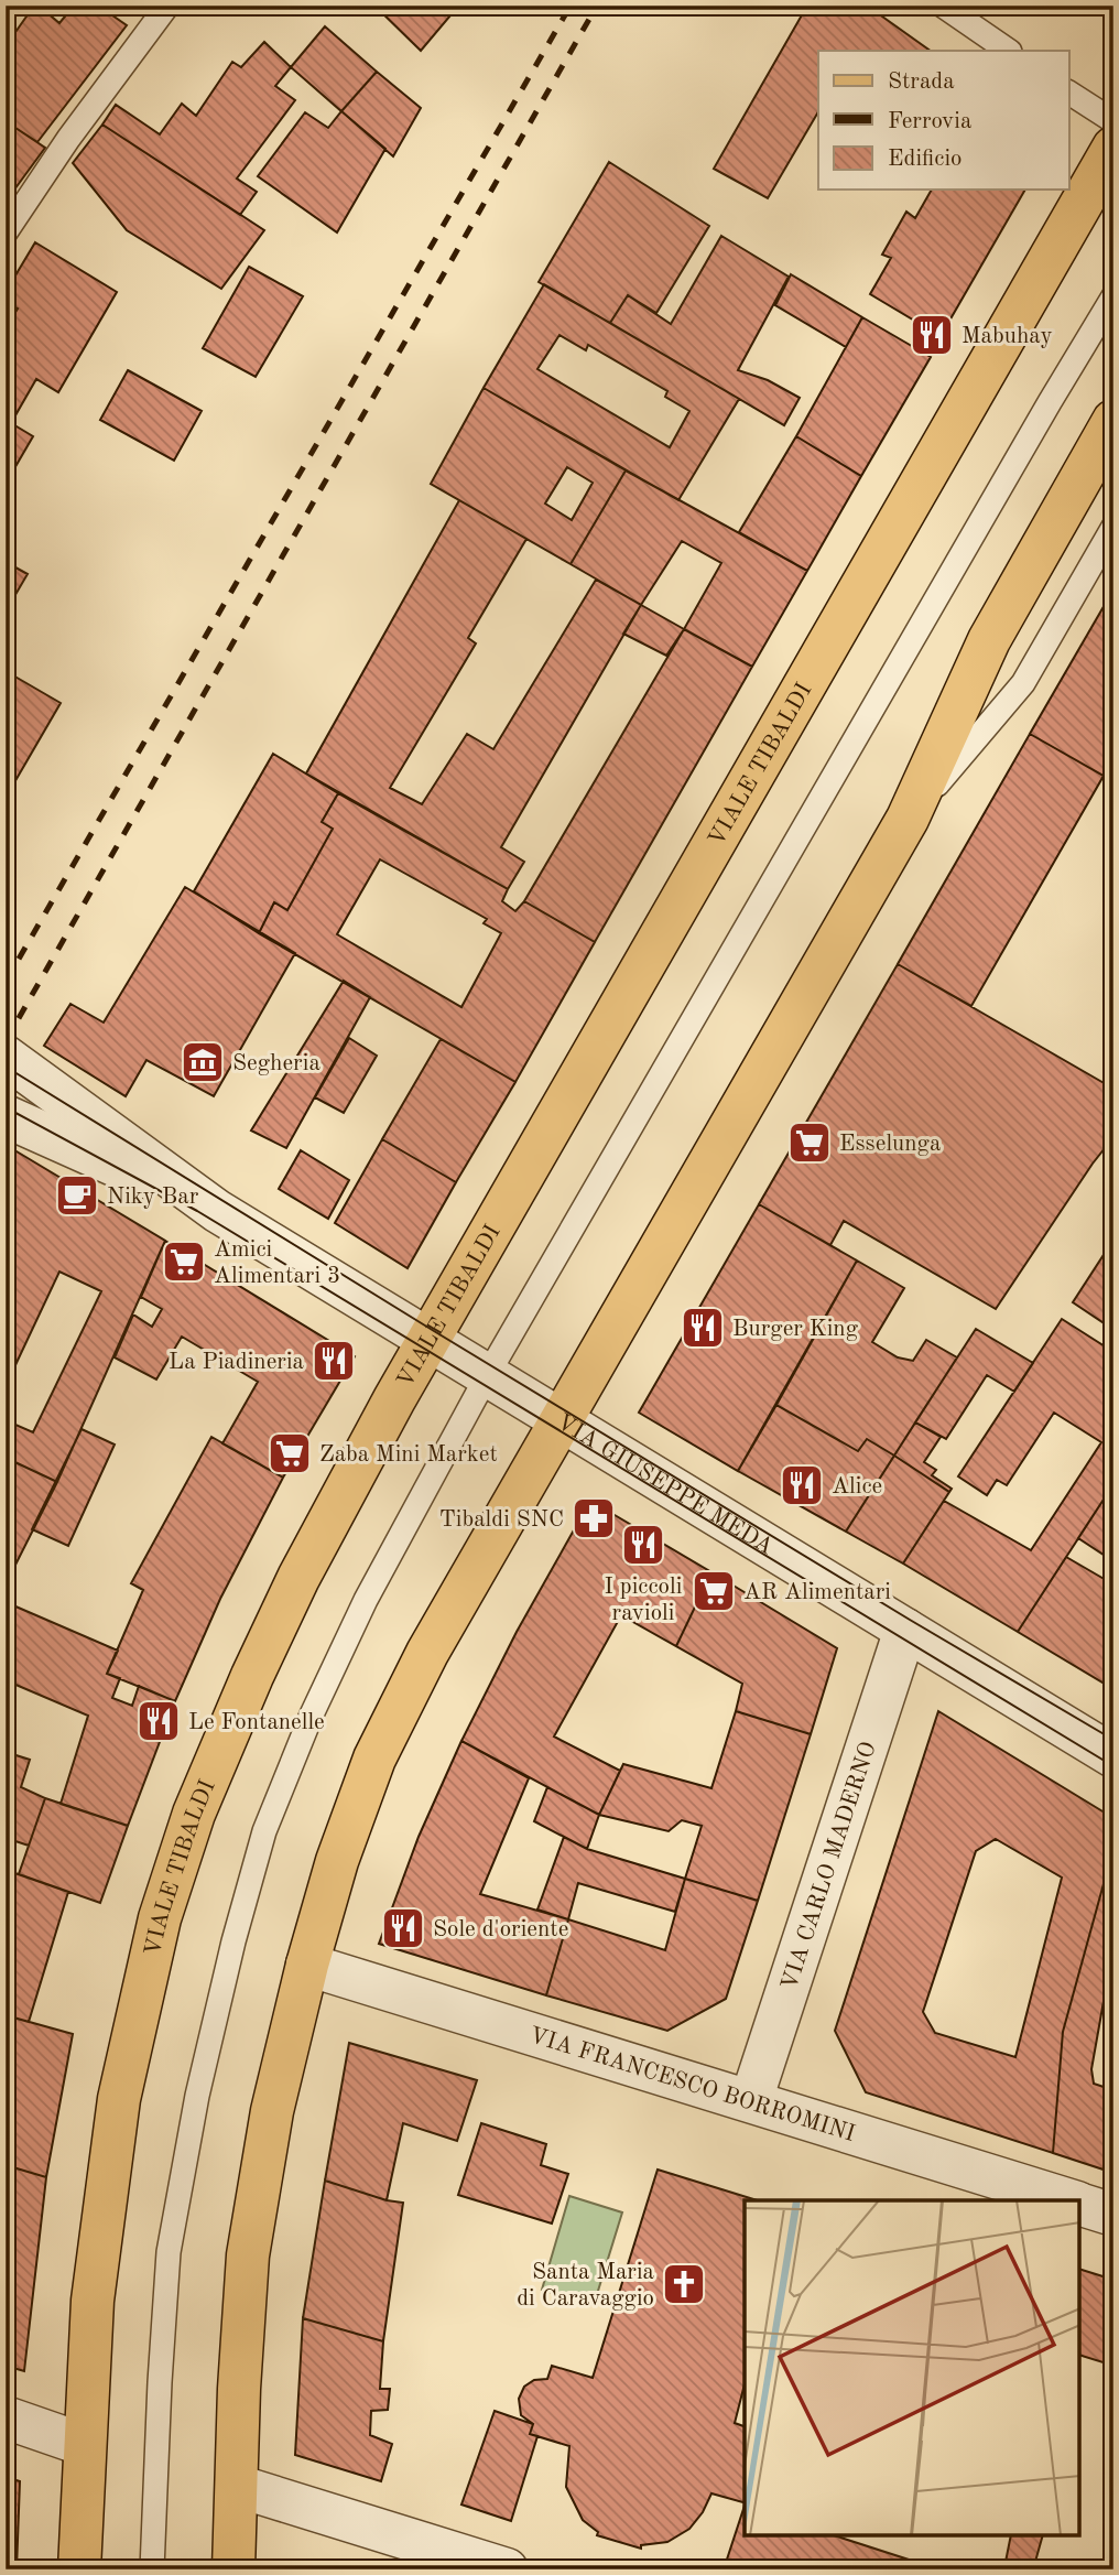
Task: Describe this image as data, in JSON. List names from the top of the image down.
{
  "streets": {
    "main road": ["VIALE TIBALDI"],
    "street": ["VIA GIUSEPPE MEDA", "VIA CARLO MADERNO", "VIA FRANCESCO BORROMINI"]
  },
  "crossings": [
    ["VIALE TIBALDI", "VIA GIUSEPPE MEDA"],
    ["VIA GIUSEPPE MEDA", "VIA CARLO MADERNO"],
    ["VIA CARLO MADERNO", "VIA FRANCESCO BORROMINI"]
  ],
  "places": {
    "restaurant": [
      "Mabuhay",
      "Burger King",
      "La Piadineria",
      "Alice",
      "I piccoli ravioli",
      "Le Fontanelle",
      "Sole d'oriente"
    ],
    "museum": ["Segheria"],
    "supermarket": [
      "Esselunga",
      "Amici Alimentari 3",
      "Zaba Mini Market",
      "AR Alimentari"
    ],
    "cafe": ["Niky Bar"],
    "pharmacy": ["Tibaldi SNC"],
    "church": ["Santa Maria di Caravaggio"]
  },
  "legend": ["Strada", "Ferrovia", "Edificio"]
}
